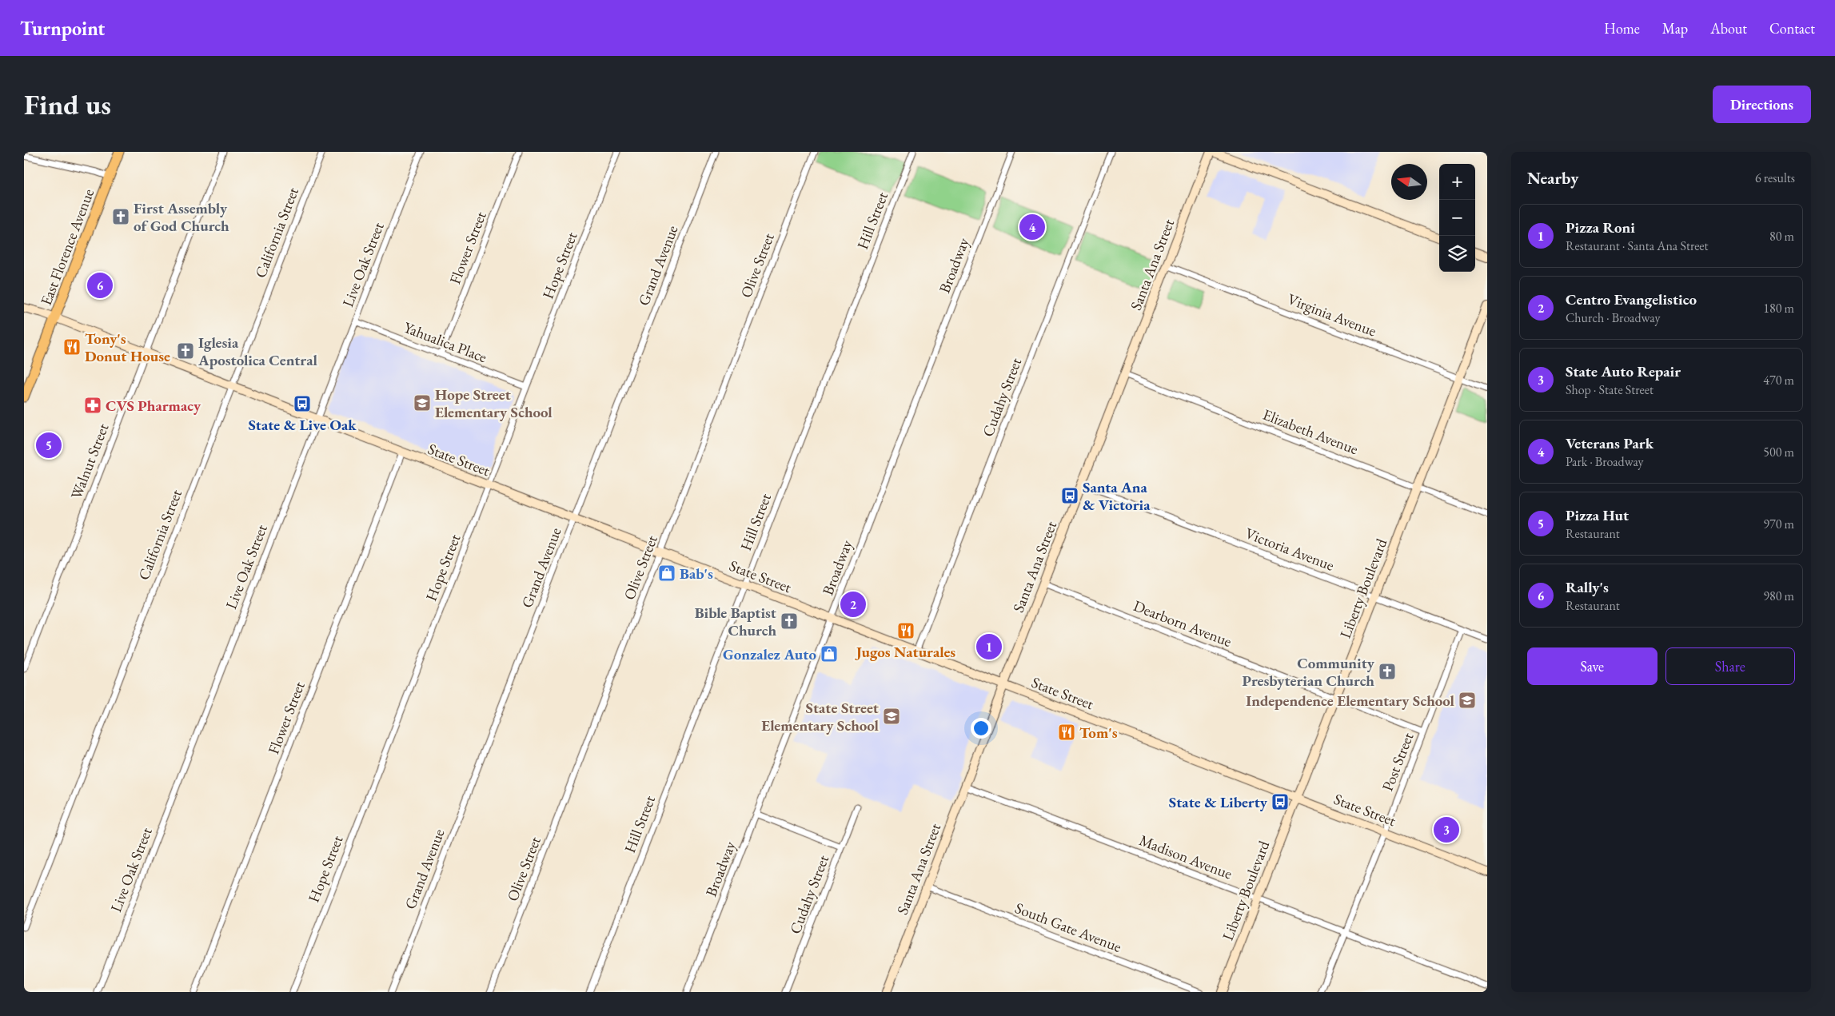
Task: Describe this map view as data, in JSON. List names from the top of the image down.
{
  "streets": {
    "main road": [
      "East Florence Avenue",
      "Santa Ana Street",
      "State Street",
      "Liberty Boulevard"
    ],
    "street": [
      "Hill Street",
      "California Street",
      "Flower Street",
      "Live Oak Street",
      "Hope Street",
      "Grand Avenue",
      "Olive Street",
      "Broadway",
      "Virginia Avenue",
      "Yahualica Place",
      "Cudahy Street",
      "Elizabeth Avenue",
      "Walnut Street",
      "Victoria Avenue",
      "Dearborn Avenue",
      "Post Street",
      "Madison Avenue",
      "South Gate Avenue"
    ]
  },
  "crossings": [
    ["Hill Street", "State Street"],
    ["California Street", "State Street"],
    ["East Florence Avenue", "State Street"],
    ["Flower Street", "Yahualica Place"],
    ["Flower Street", "State Street"],
    ["Live Oak Street", "Yahualica Place"],
    ["Live Oak Street", "State Street"],
    ["Santa Ana Street", "Virginia Avenue"],
    ["Santa Ana Street", "Elizabeth Avenue"],
    ["Santa Ana Street", "State Street"],
    ["Santa Ana Street", "Victoria Avenue"],
    ["Santa Ana Street", "Dearborn Avenue"],
    ["Santa Ana Street", "Madison Avenue"],
    ["Santa Ana Street", "South Gate Avenue"],
    ["Hope Street", "Yahualica Place"],
    ["Hope Street", "State Street"],
    ["Grand Avenue", "State Street"],
    ["Olive Street", "State Street"],
    ["Broadway", "State Street"],
    ["Virginia Avenue", "Liberty Boulevard"],
    ["Cudahy Street", "State Street"],
    ["Elizabeth Avenue", "Liberty Boulevard"],
    ["State Street", "Walnut Street"],
    ["State Street", "Liberty Boulevard"],
    ["State Street", "Post Street"],
    ["Victoria Avenue", "Liberty Boulevard"],
    ["Victoria Avenue", "Post Street"],
    ["Liberty Boulevard", "Dearborn Avenue"],
    ["Liberty Boulevard", "Madison Avenue"],
    ["Dearborn Avenue", "Post Street"],
    ["Post Street", "Madison Avenue"]
  ],
  "places": {
    "church": [
      "First Assembly of God Church",
      "Iglesia Apostolica Central",
      "Bible Baptist Church",
      "Community Presbyterian Church"
    ],
    "restaurant": ["Tony's Donut House", "Jugos Naturales", "Tom's"],
    "school or university": ["Hope Street Elementary School", "Independence Elementary School", "State Street Elementary School"],
    "bus stop": ["State & Live Oak", "Santa Ana & Victoria", "State & Liberty"],
    "pharmacy": ["CVS Pharmacy"],
    "shop": ["Bab's", "Gonzalez Auto"]
  },
  "north": "left",
  "page": {
    "header": "Turnpoint",
    "nav": [
      "Home",
      "Map",
      "About",
      "Contact"
    ],
    "buttons": [
      "Directions",
      ["Save", "Share"]
    ],
    "title": "Find us",
    "heading": ["Nearby", "6 results"],
    "map_buttons": ["+", "−"],
    "list": [
      {
        "mark": "1",
        "name": "Pizza Roni",
        "note": "Restaurant · Santa Ana Street",
        "value": "80 m"
      },
      {
        "mark": "2",
        "name": "Centro Evangelistico",
        "note": "Church · Broadway",
        "value": "180 m"
      },
      {
        "mark": "3",
        "name": "State Auto Repair",
        "note": "Shop · State Street",
        "value": "470 m"
      },
      {
        "mark": "4",
        "name": "Veterans Park",
        "note": "Park · Broadway",
        "value": "500 m"
      },
      {
        "mark": "5",
        "name": "Pizza Hut",
        "note": "Restaurant",
        "value": "970 m"
      },
      {
        "mark": "6",
        "name": "Rally's",
        "note": "Restaurant",
        "value": "980 m"
      }
    ],
    "pins": [
      "4",
      "6",
      "5",
      "2",
      "1",
      "3"
    ]
  }
}
